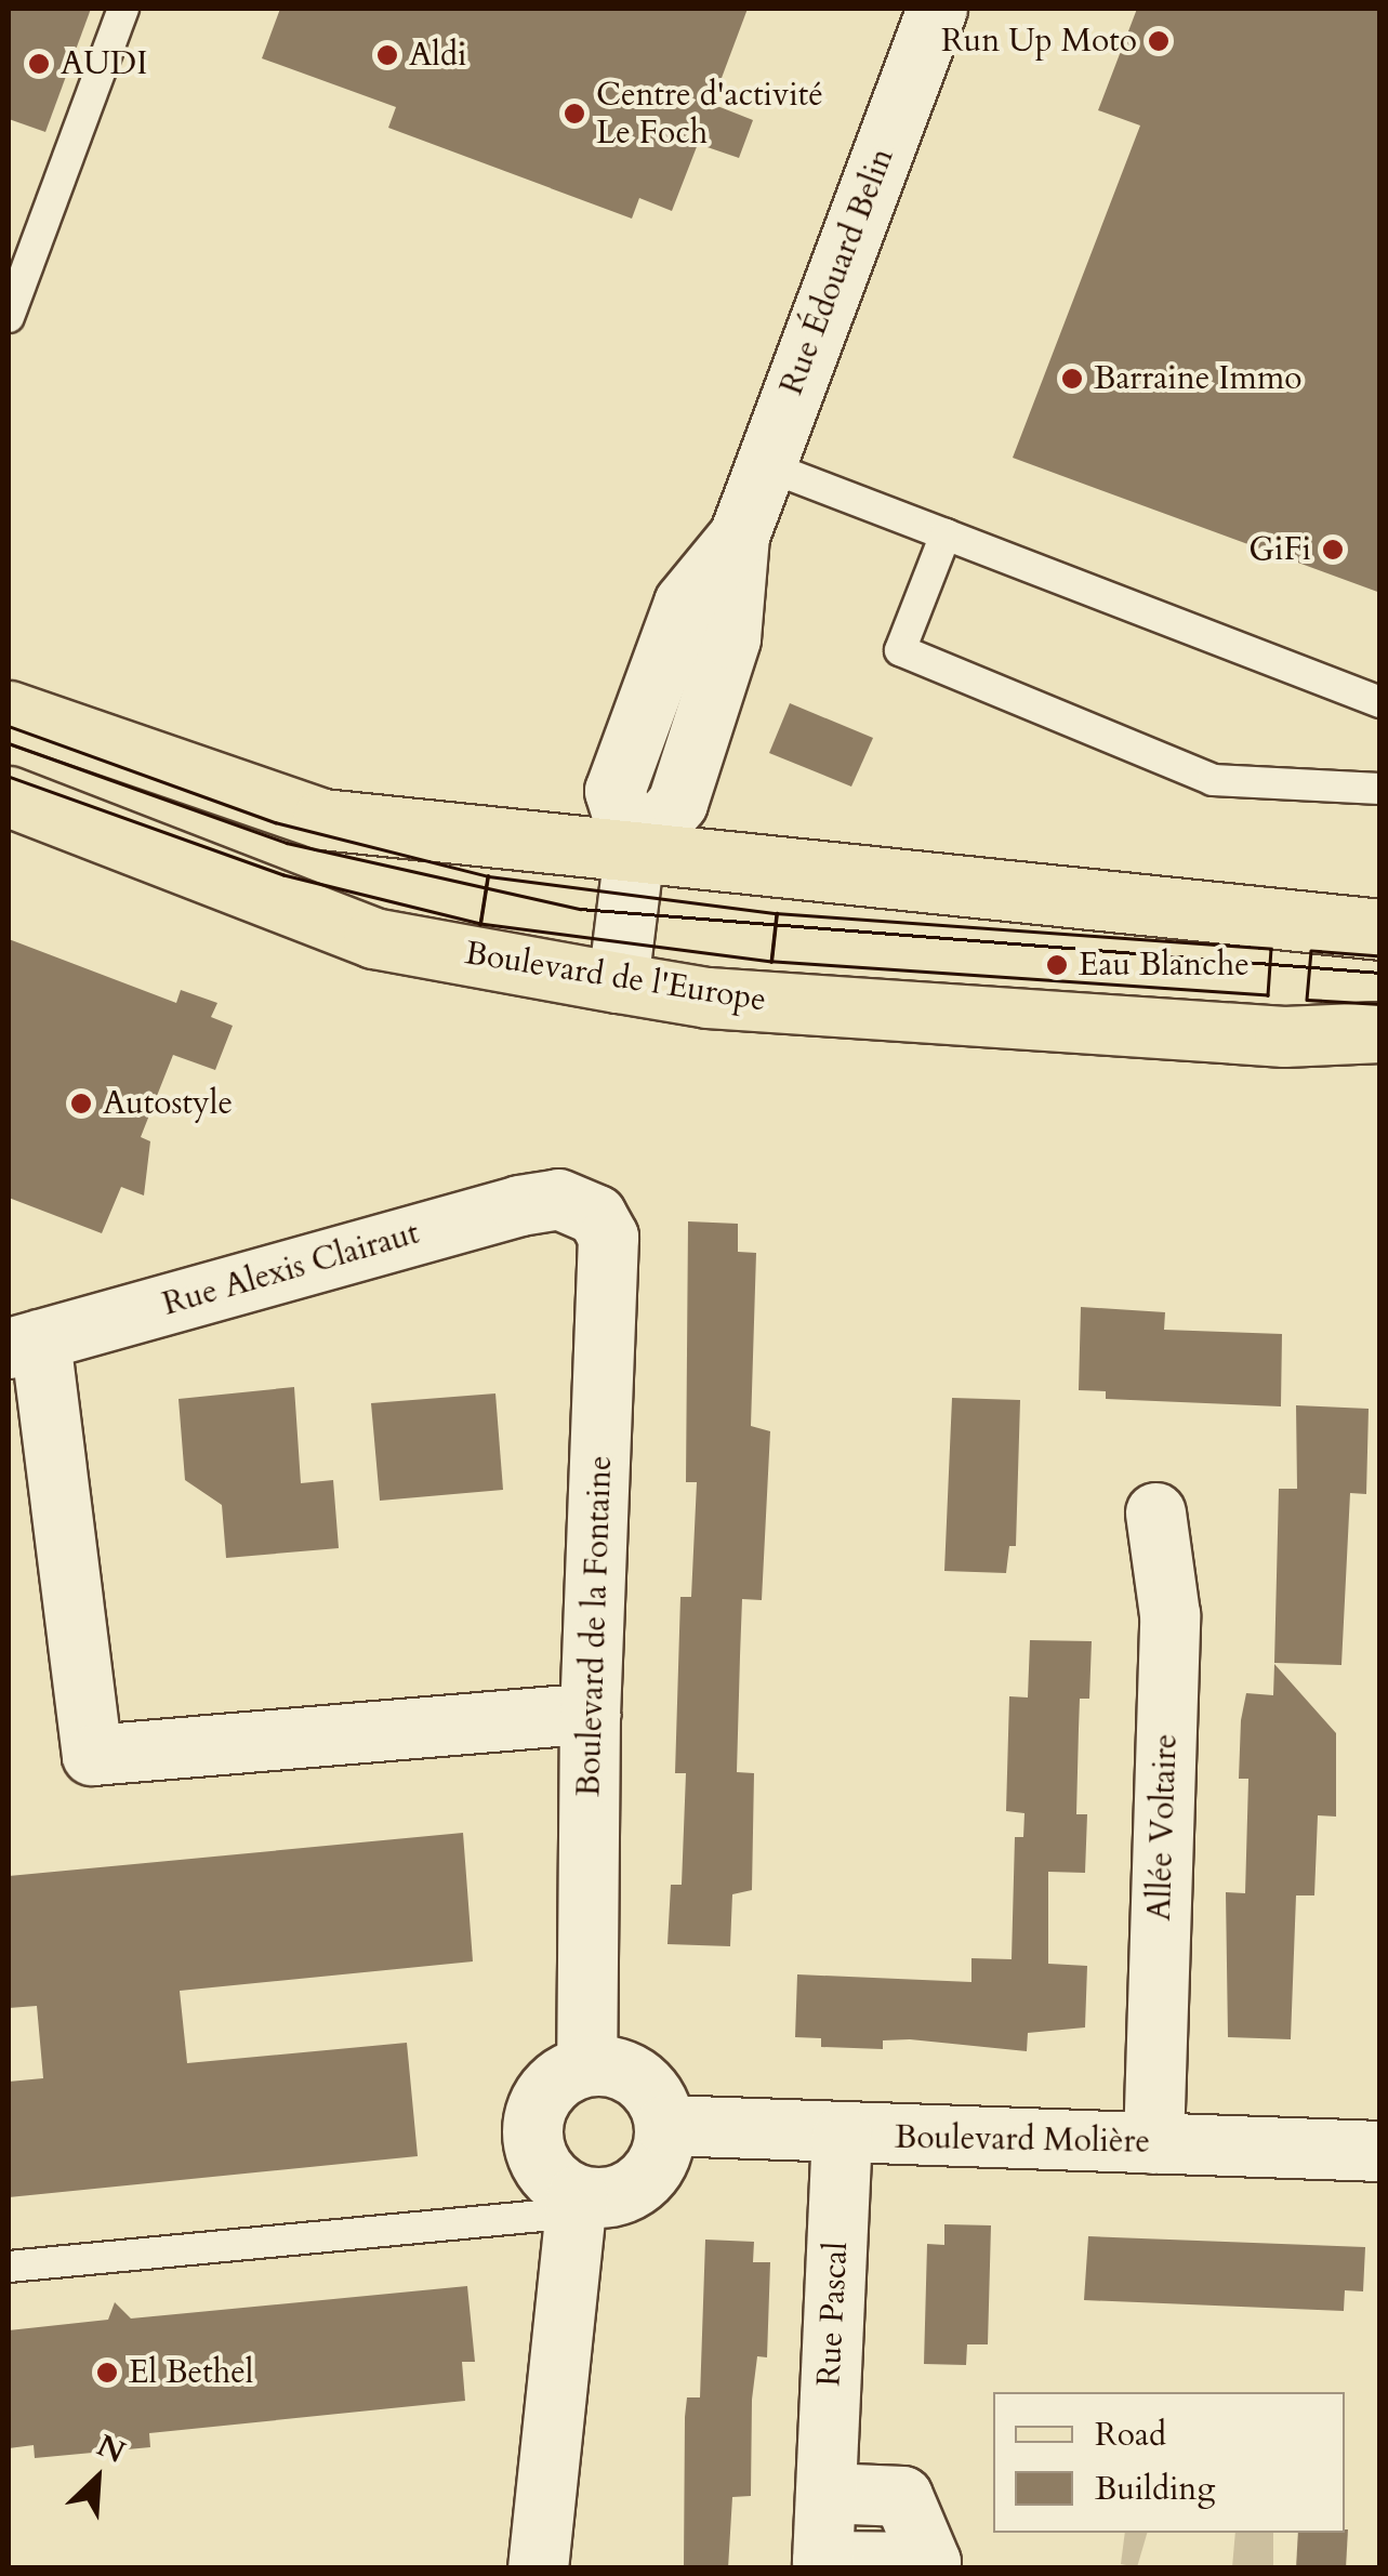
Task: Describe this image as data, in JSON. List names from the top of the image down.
{
  "streets": {
    "main road": ["Boulevard de l'Europe"],
    "street": [
      "Rue Édouard Belin",
      "Rue Alexis Clairaut",
      "Boulevard de la Fontaine",
      "Allée Voltaire",
      "Boulevard Molière",
      "Rue Pascal"
    ]
  },
  "crossings": [
    ["Rue Édouard Belin", "Boulevard de l'Europe"],
    ["Rue Alexis Clairaut", "Boulevard de la Fontaine"],
    ["Boulevard de la Fontaine", "Boulevard Molière"],
    ["Allée Voltaire", "Boulevard Molière"],
    ["Boulevard Molière", "Rue Pascal"]
  ],
  "places": [
    "Run Up Moto",
    "Aldi",
    "AUDI",
    "Centre d'activité Le Foch",
    "Barraine Immo",
    "GiFi",
    "Eau Blanche",
    "Autostyle",
    "El Bethel"
  ],
  "legend": ["Road", "Building"],
  "north": "top right"
}
